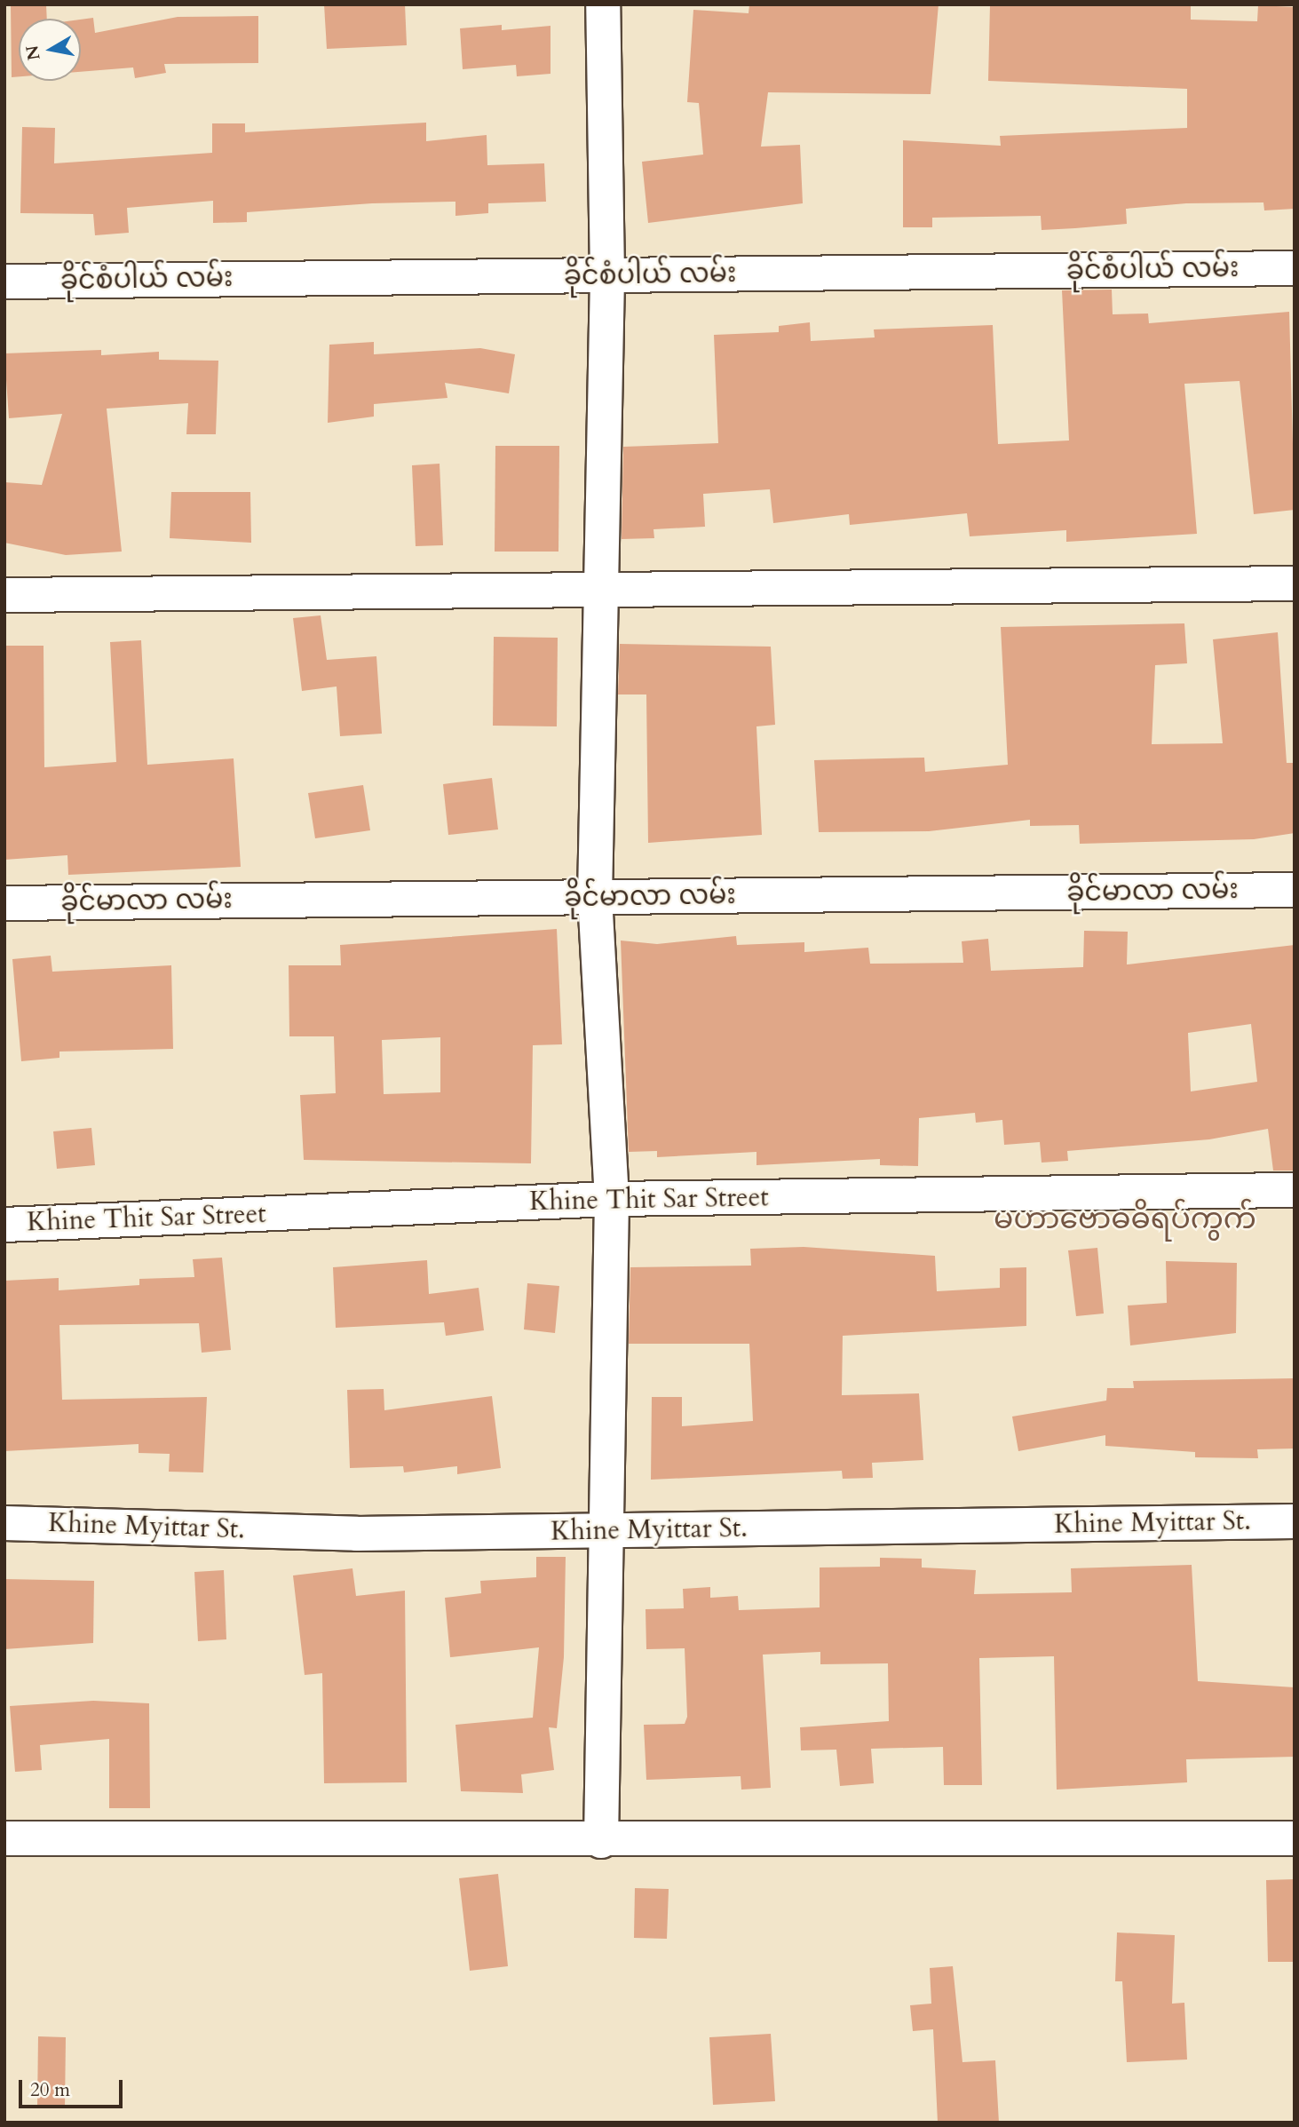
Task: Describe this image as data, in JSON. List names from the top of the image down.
{
  "streets": {
    "street": [
      "ခိုင်စံပါယ် လမ်း",
      "ခိုင်မာလာ လမ်း",
      "Khine Thit Sar Street",
      "Khine Myittar St."
    ]
  },
  "districts": ["မဟာဗောဓဓိရပ်ကွက်"],
  "scale_bar": "20 m",
  "north": "left"
}
